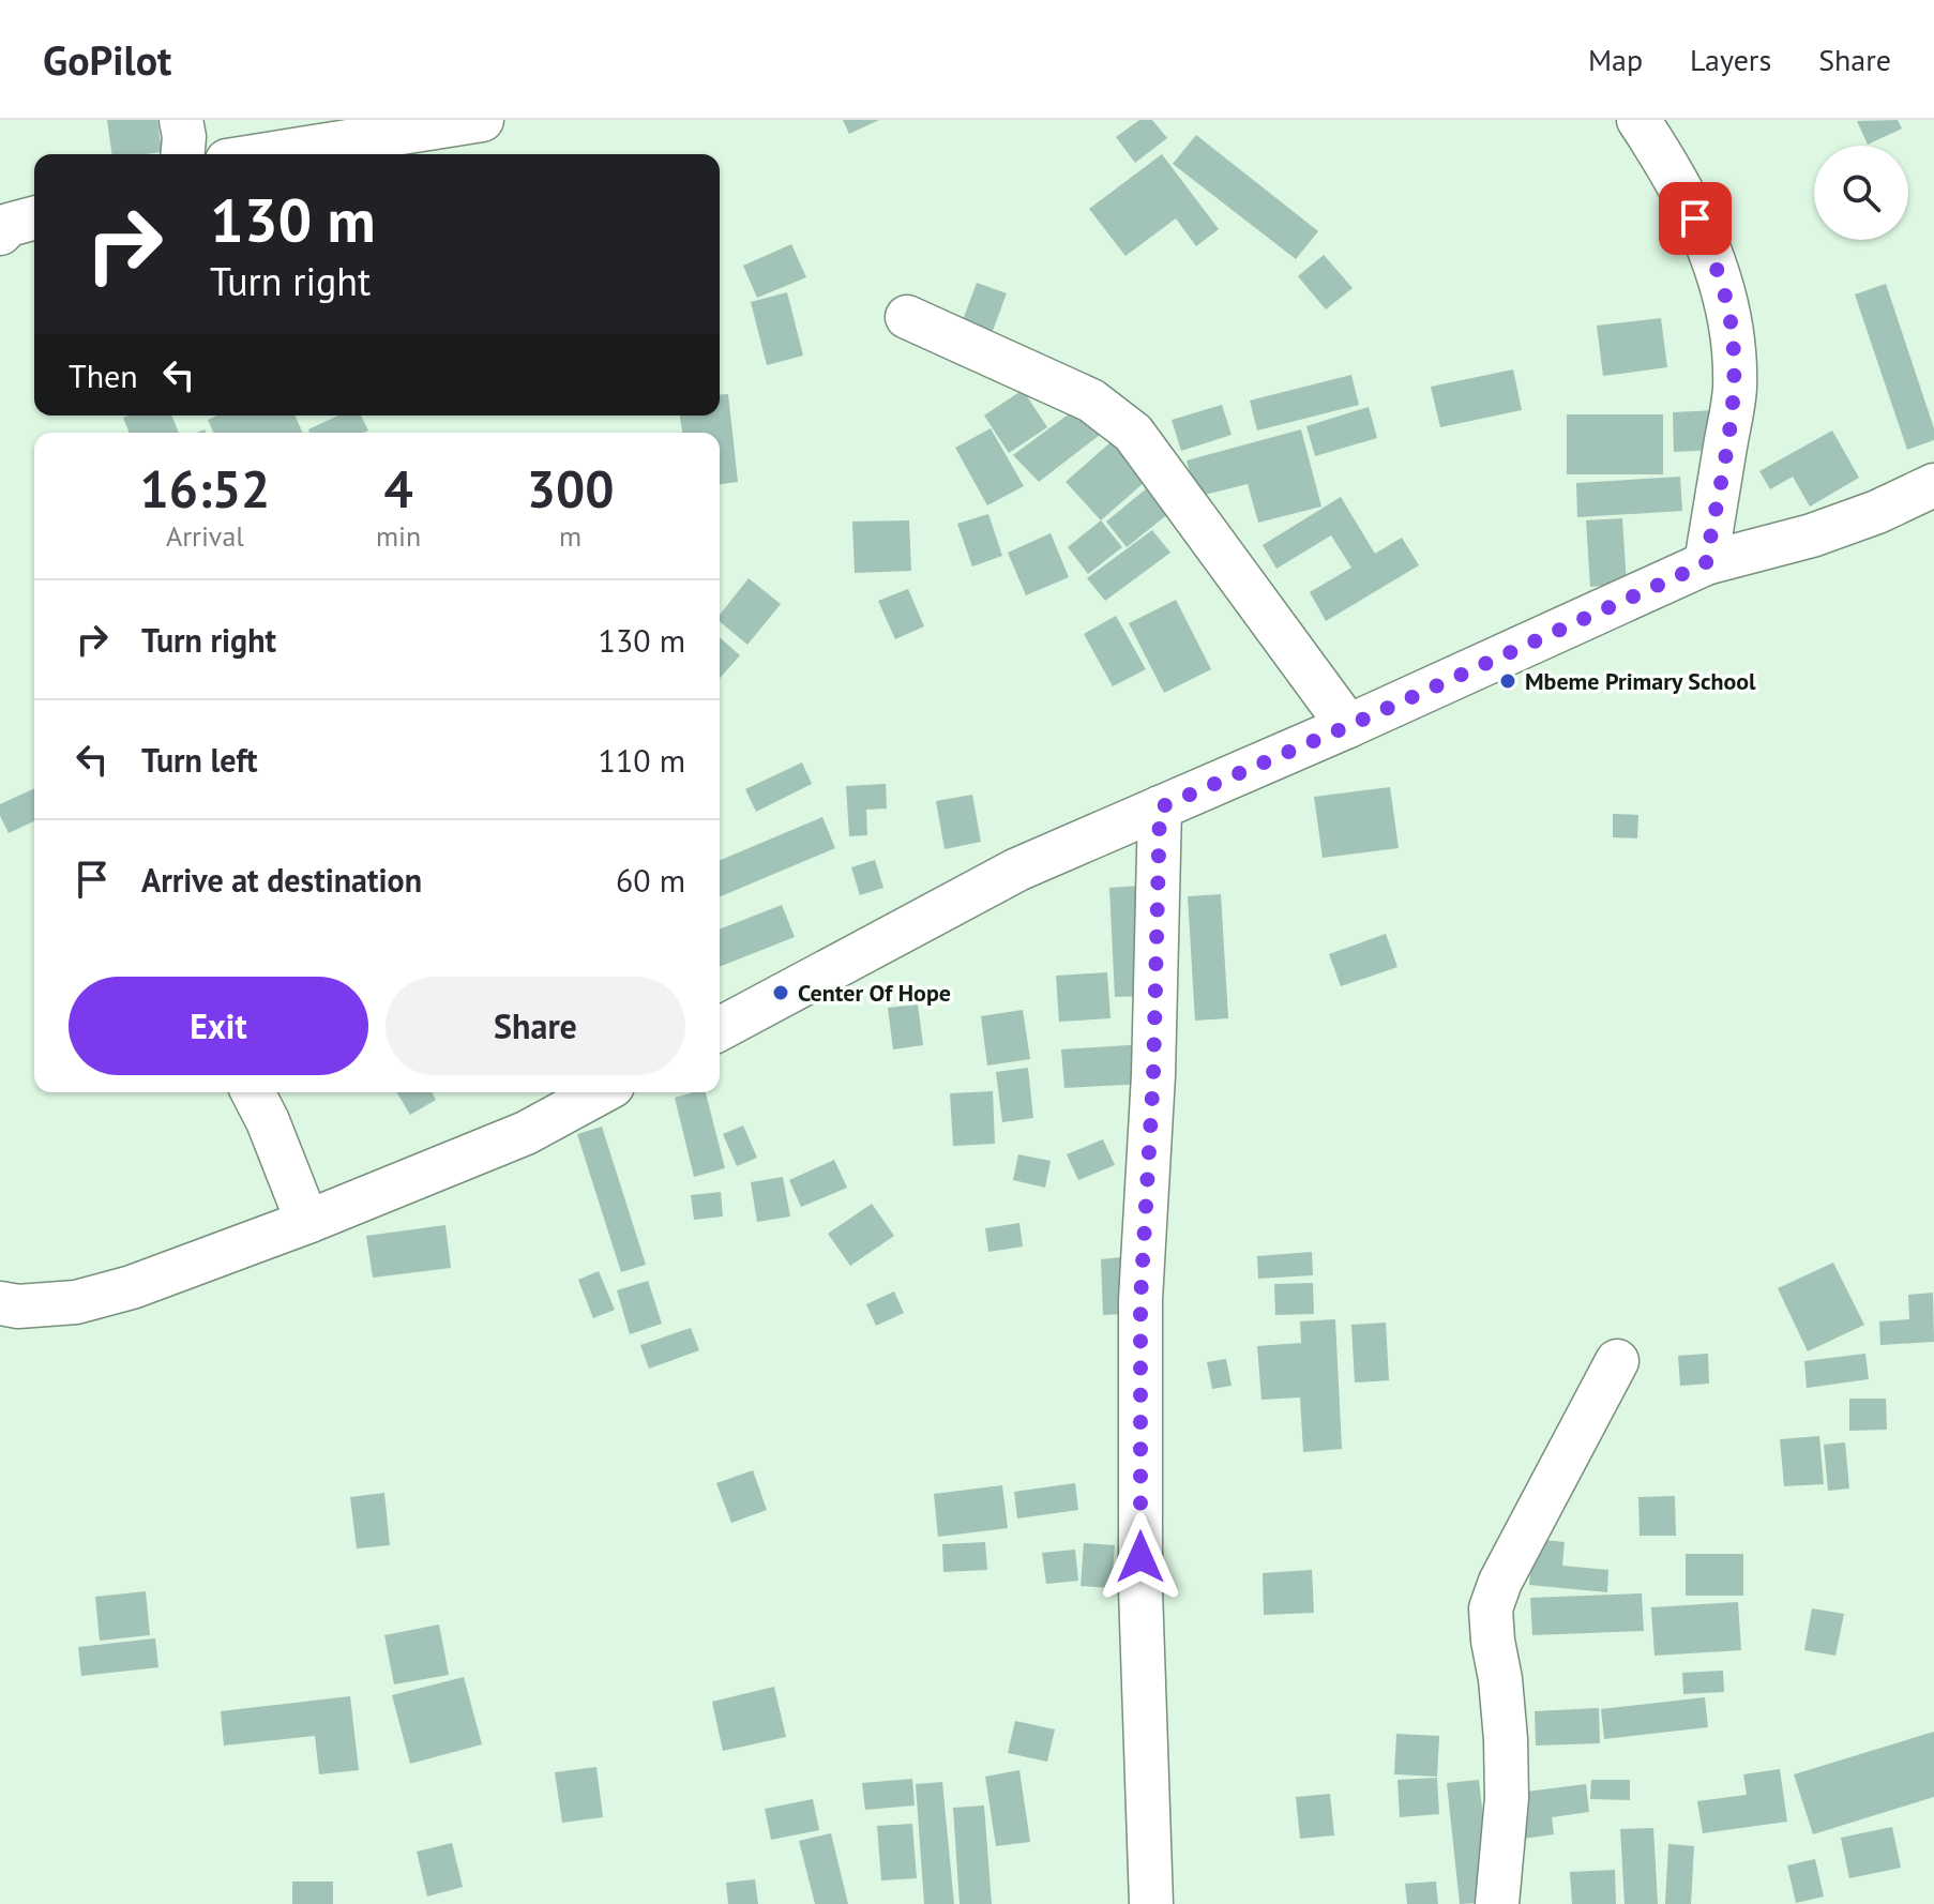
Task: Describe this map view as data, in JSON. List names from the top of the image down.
{
  "places": ["Mbeme Primary School", "Center Of Hope"],
  "page": {
    "header": "GoPilot",
    "nav": ["Map", "Layers", "Share"],
    "turn": ["130 m", "Turn right"],
    "then": "Then",
    "eta": [
      "16:52",
      "Arrival",
      "4",
      "min",
      "300",
      "m"
    ],
    "list": [
      {
        "name": "Turn right",
        "value": "130 m"
      },
      {
        "name": "Turn left",
        "value": "110 m"
      },
      {
        "name": "Arrive at destination",
        "value": "60 m"
      }
    ],
    "buttons": ["Exit", "Share"]
  }
}
